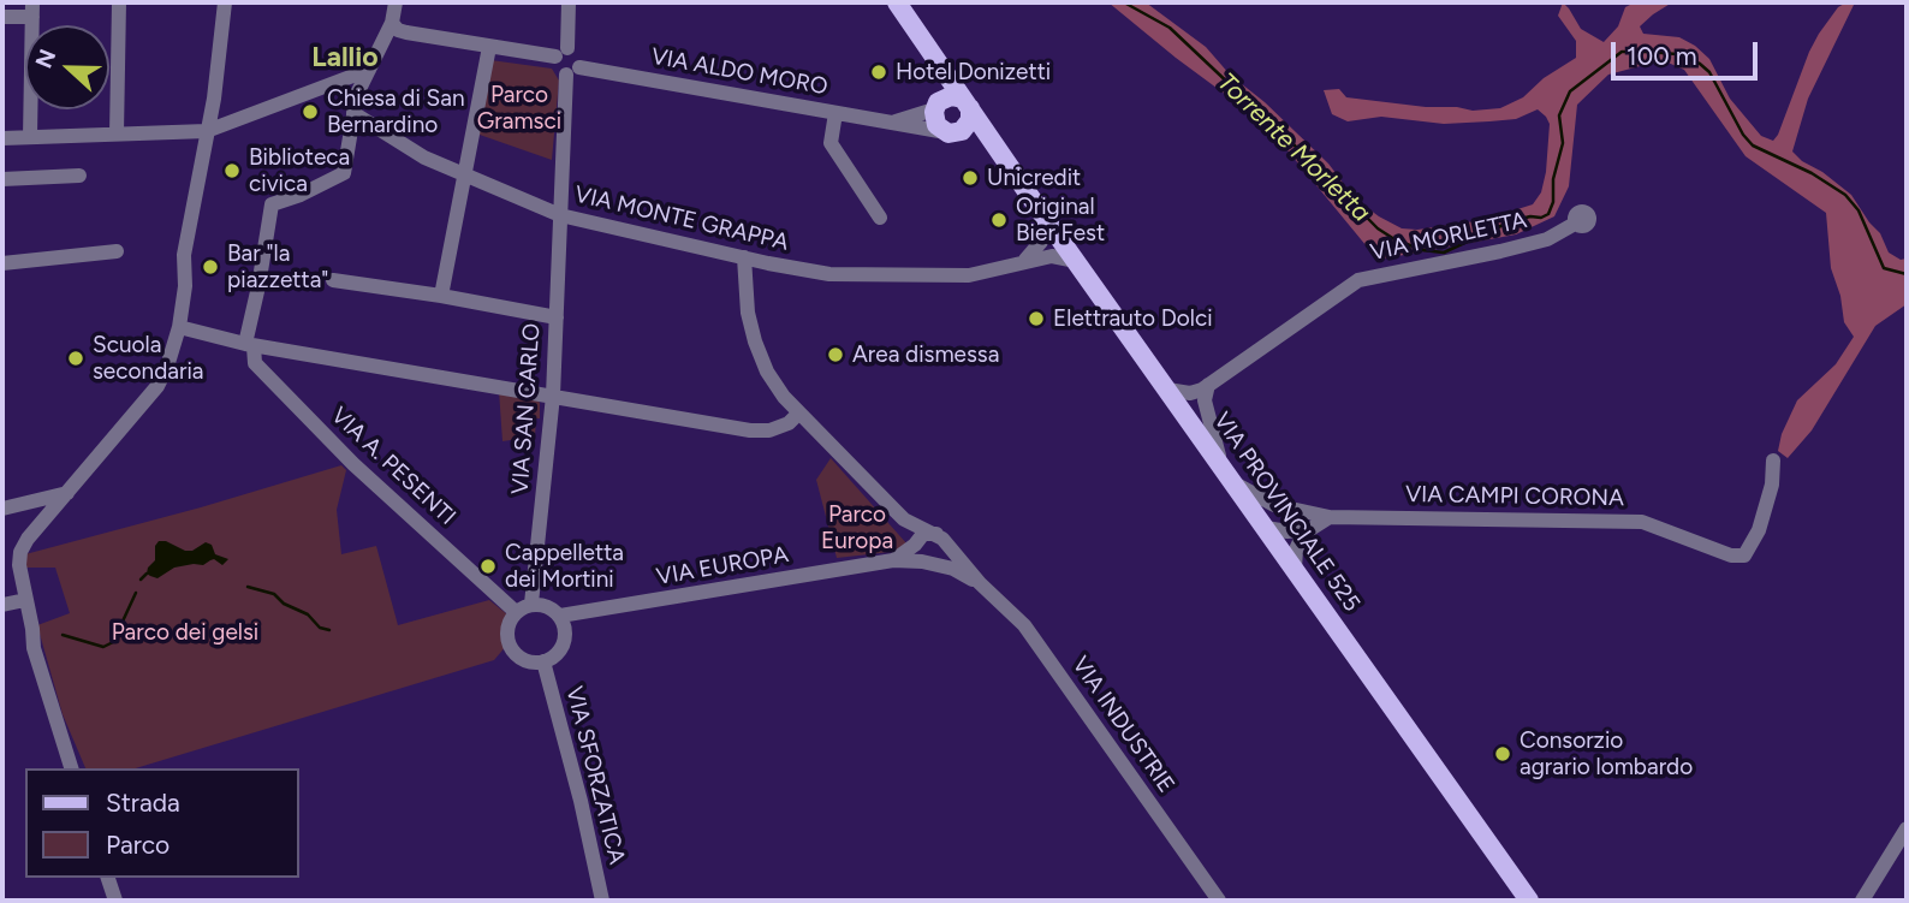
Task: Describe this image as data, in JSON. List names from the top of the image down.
{
  "streets": {
    "main road": ["VIA PROVINCIALE 525"],
    "street": [
      "VIA ALDO MORO",
      "VIA MONTE GRAPPA",
      "VIA MORLETTA",
      "VIA SAN CARLO",
      "VIA A. PESENTI",
      "VIA CAMPI CORONA",
      "VIA EUROPA",
      "VIA INDUSTRIE",
      "VIA SFORZATICA"
    ]
  },
  "crossings": [
    ["VIA ALDO MORO", "VIA SAN CARLO"],
    ["VIA ALDO MORO", "VIA PROVINCIALE 525"],
    ["VIA MONTE GRAPPA", "VIA SAN CARLO"],
    ["VIA MONTE GRAPPA", "VIA INDUSTRIE"],
    ["VIA SAN CARLO", "VIA A. PESENTI"],
    ["VIA SAN CARLO", "VIA EUROPA"],
    ["VIA SAN CARLO", "VIA SFORZATICA"],
    ["VIA A. PESENTI", "VIA EUROPA"],
    ["VIA A. PESENTI", "VIA SFORZATICA"],
    ["VIA CAMPI CORONA", "VIA PROVINCIALE 525"],
    ["VIA EUROPA", "VIA INDUSTRIE"],
    ["VIA EUROPA", "VIA SFORZATICA"]
  ],
  "districts": ["Lallio"],
  "water": ["Torrente Morletta"],
  "parks": ["Parco Gramsci", "Parco Europa", "Parco dei gelsi"],
  "places": [
    "Hotel Donizetti",
    "Chiesa di San Bernardino",
    "Biblioteca civica",
    "Unicredit",
    "Original Bier Fest",
    "Bar \"la piazzetta\"",
    "Elettrauto Dolci",
    "Area dismessa",
    "Scuola secondaria",
    "Cappelletta dei Mortini",
    "Consorzio agrario lombardo"
  ],
  "legend": ["Strada", "Parco"],
  "scale_bar": "100 m",
  "north": "left"
}
